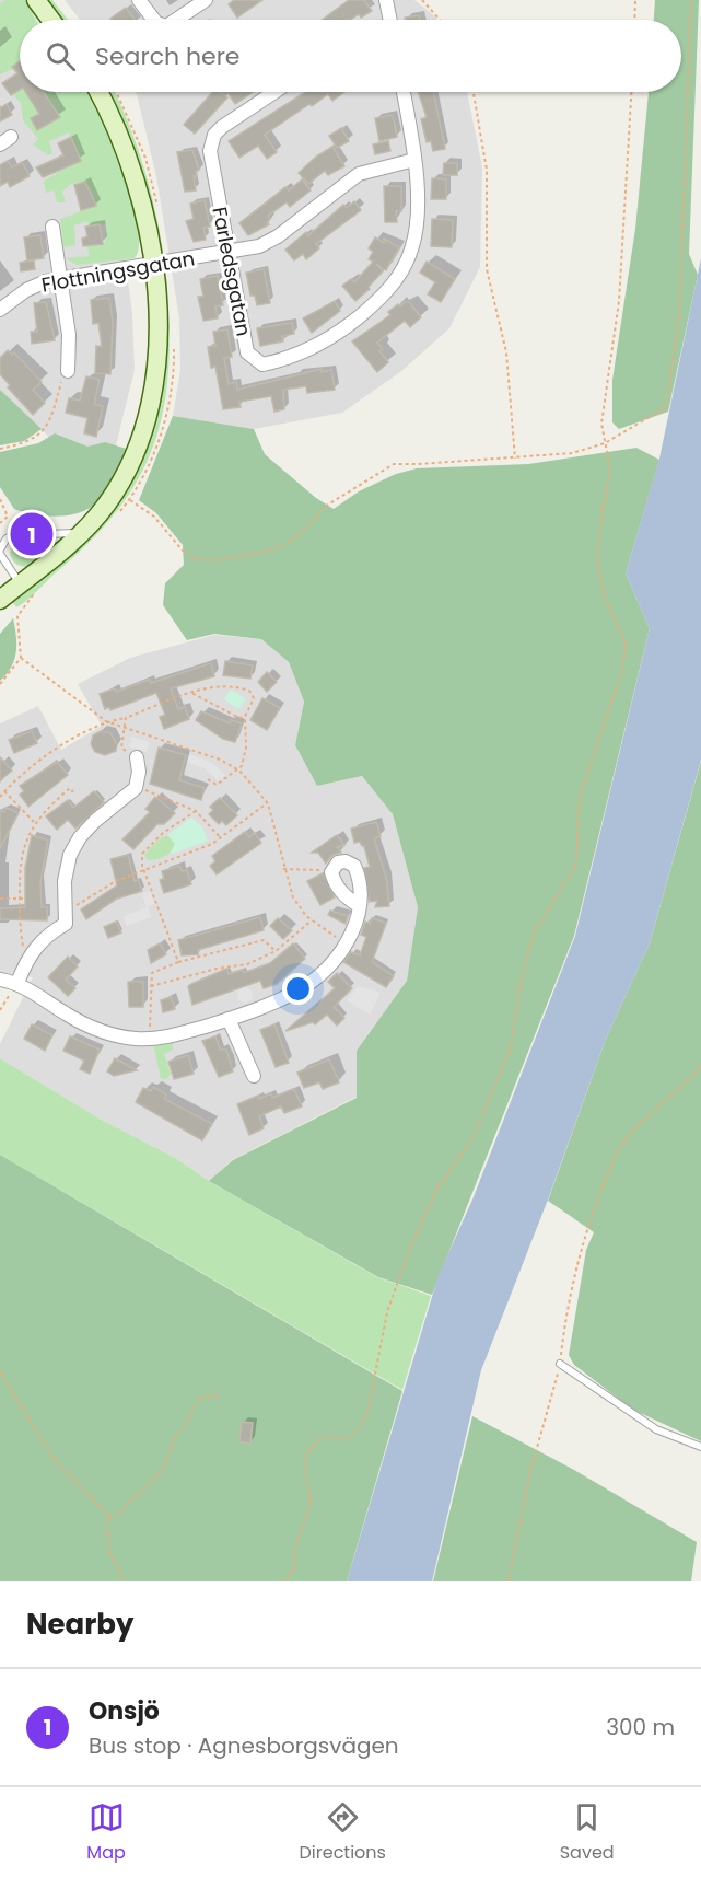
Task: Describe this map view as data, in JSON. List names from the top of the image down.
{
  "streets": {
    "street": ["Flottningsgatan", "Farledsgatan"]
  },
  "crossings": [
    ["Flottningsgatan", "Farledsgatan"]
  ],
  "page": {
    "search": "Search here",
    "pins": "1",
    "heading": "Nearby",
    "list": [
      {
        "mark": "1",
        "name": "Onsjö",
        "note": "Bus stop · Agnesborgsvägen",
        "value": "300 m"
      }
    ],
    "nav": ["Map", "Directions", "Saved"]
  }
}
